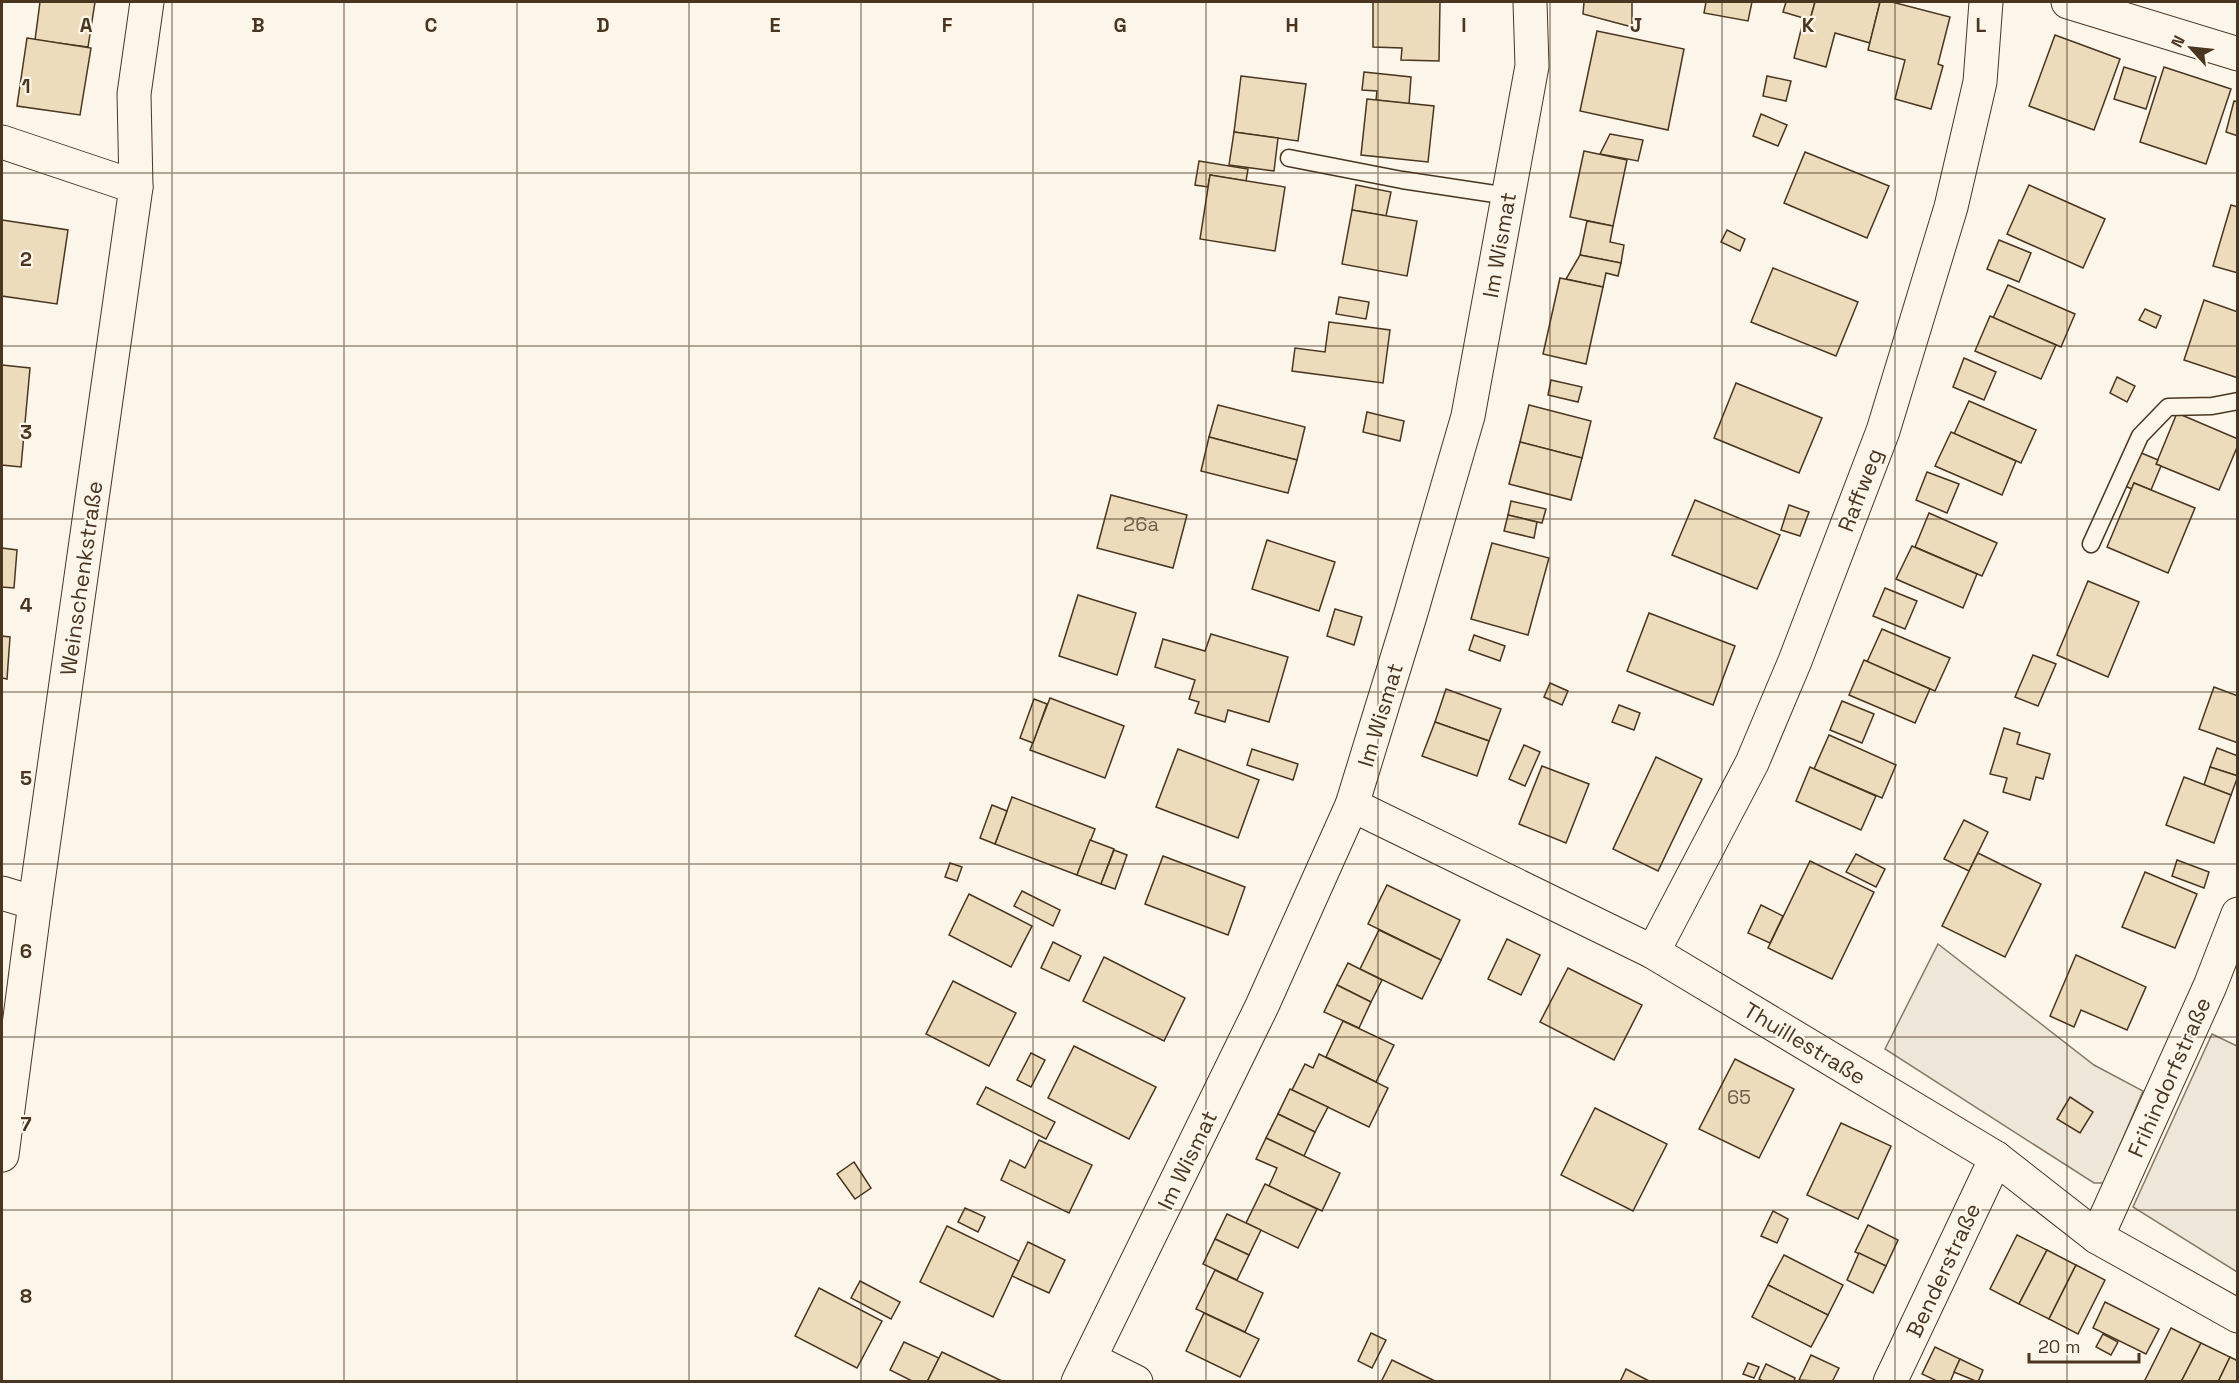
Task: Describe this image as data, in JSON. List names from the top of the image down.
{
  "streets": {
    "street": [
      "Im Wismat",
      "Raffweg",
      "Weinschenkstraße",
      "Thuillestraße",
      "Frihindorfstraße",
      "Benderstraße"
    ]
  },
  "crossings": [
    ["Im Wismat", "Thuillestraße"],
    ["Raffweg", "Thuillestraße"],
    ["Thuillestraße", "Frihindorfstraße"],
    ["Thuillestraße", "Benderstraße"]
  ],
  "house_numbers": ["26a", "65"],
  "scale_bar": "20 m",
  "north": "top left",
  "grid": {
    "columns": [
      "A",
      "B",
      "C",
      "D",
      "E",
      "F",
      "G",
      "H",
      "I",
      "J",
      "K",
      "L"
    ],
    "rows": [
      "1",
      "2",
      "3",
      "4",
      "5",
      "6",
      "7",
      "8"
    ]
  }
}
